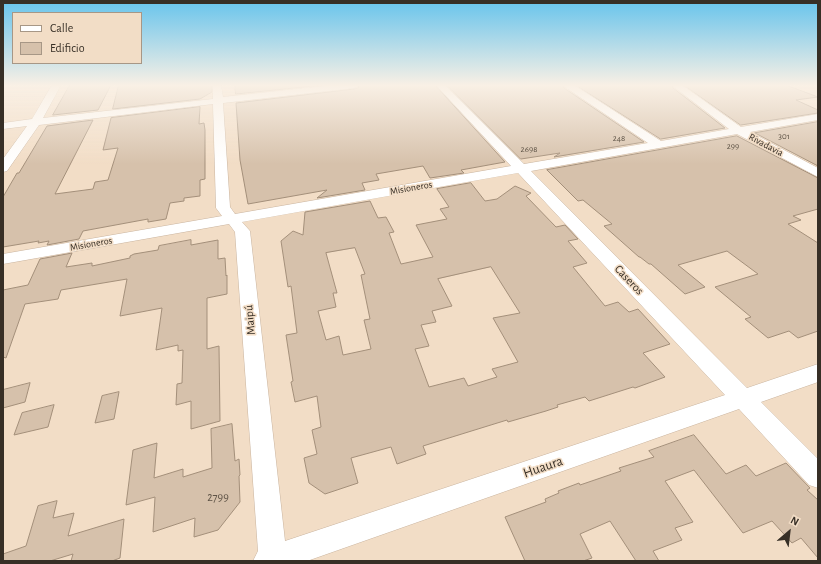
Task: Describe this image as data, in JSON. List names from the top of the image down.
{
  "streets": {
    "street": [
      "Rivadavia",
      "Misioneros",
      "Caseros",
      "Maipú",
      "Huaura"
    ]
  },
  "crossings": [
    ["Rivadavia", "Misioneros"],
    ["Misioneros", "Caseros"],
    ["Misioneros", "Maipú"],
    ["Caseros", "Huaura"],
    ["Maipú", "Huaura"]
  ],
  "house_numbers": [
    "301",
    "248",
    "299",
    "2698",
    "2799"
  ],
  "legend": ["Calle", "Edificio"],
  "north": "top right"
}
